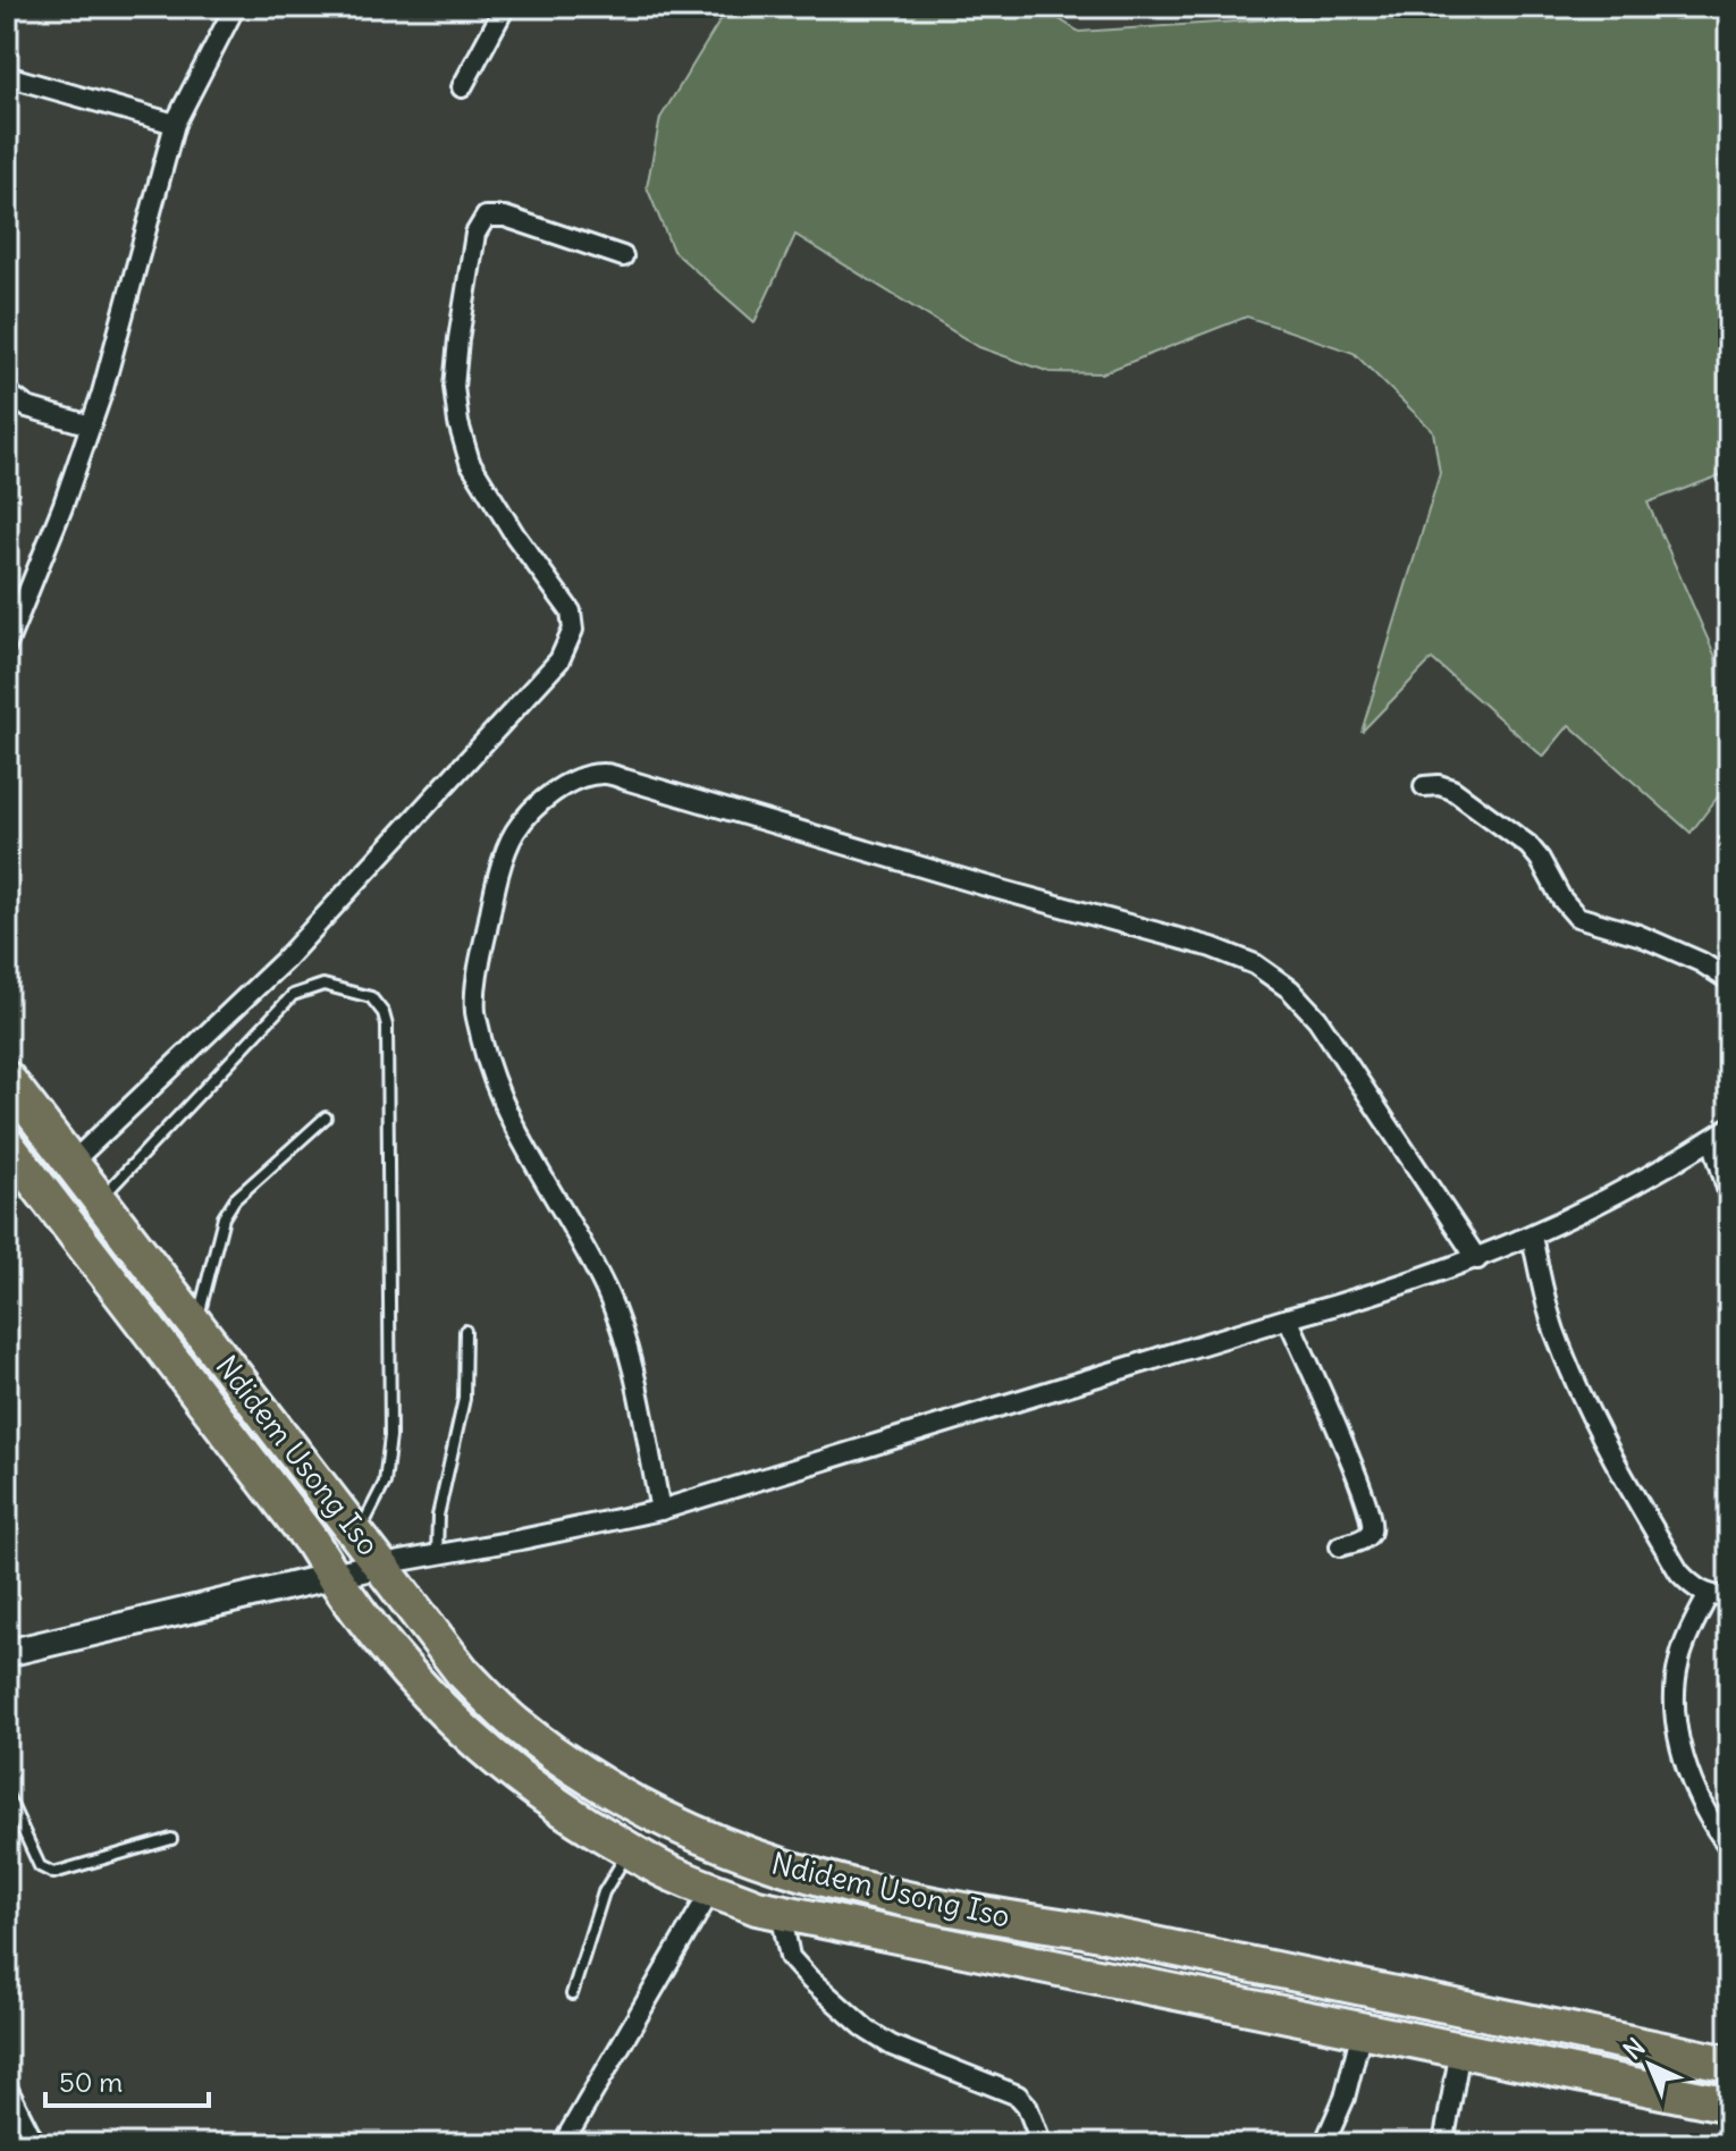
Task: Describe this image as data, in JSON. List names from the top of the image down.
{
  "streets": {
    "highway": ["Ndidem Usong Iso"]
  },
  "scale_bar": "50 m",
  "north": "top left"
}
